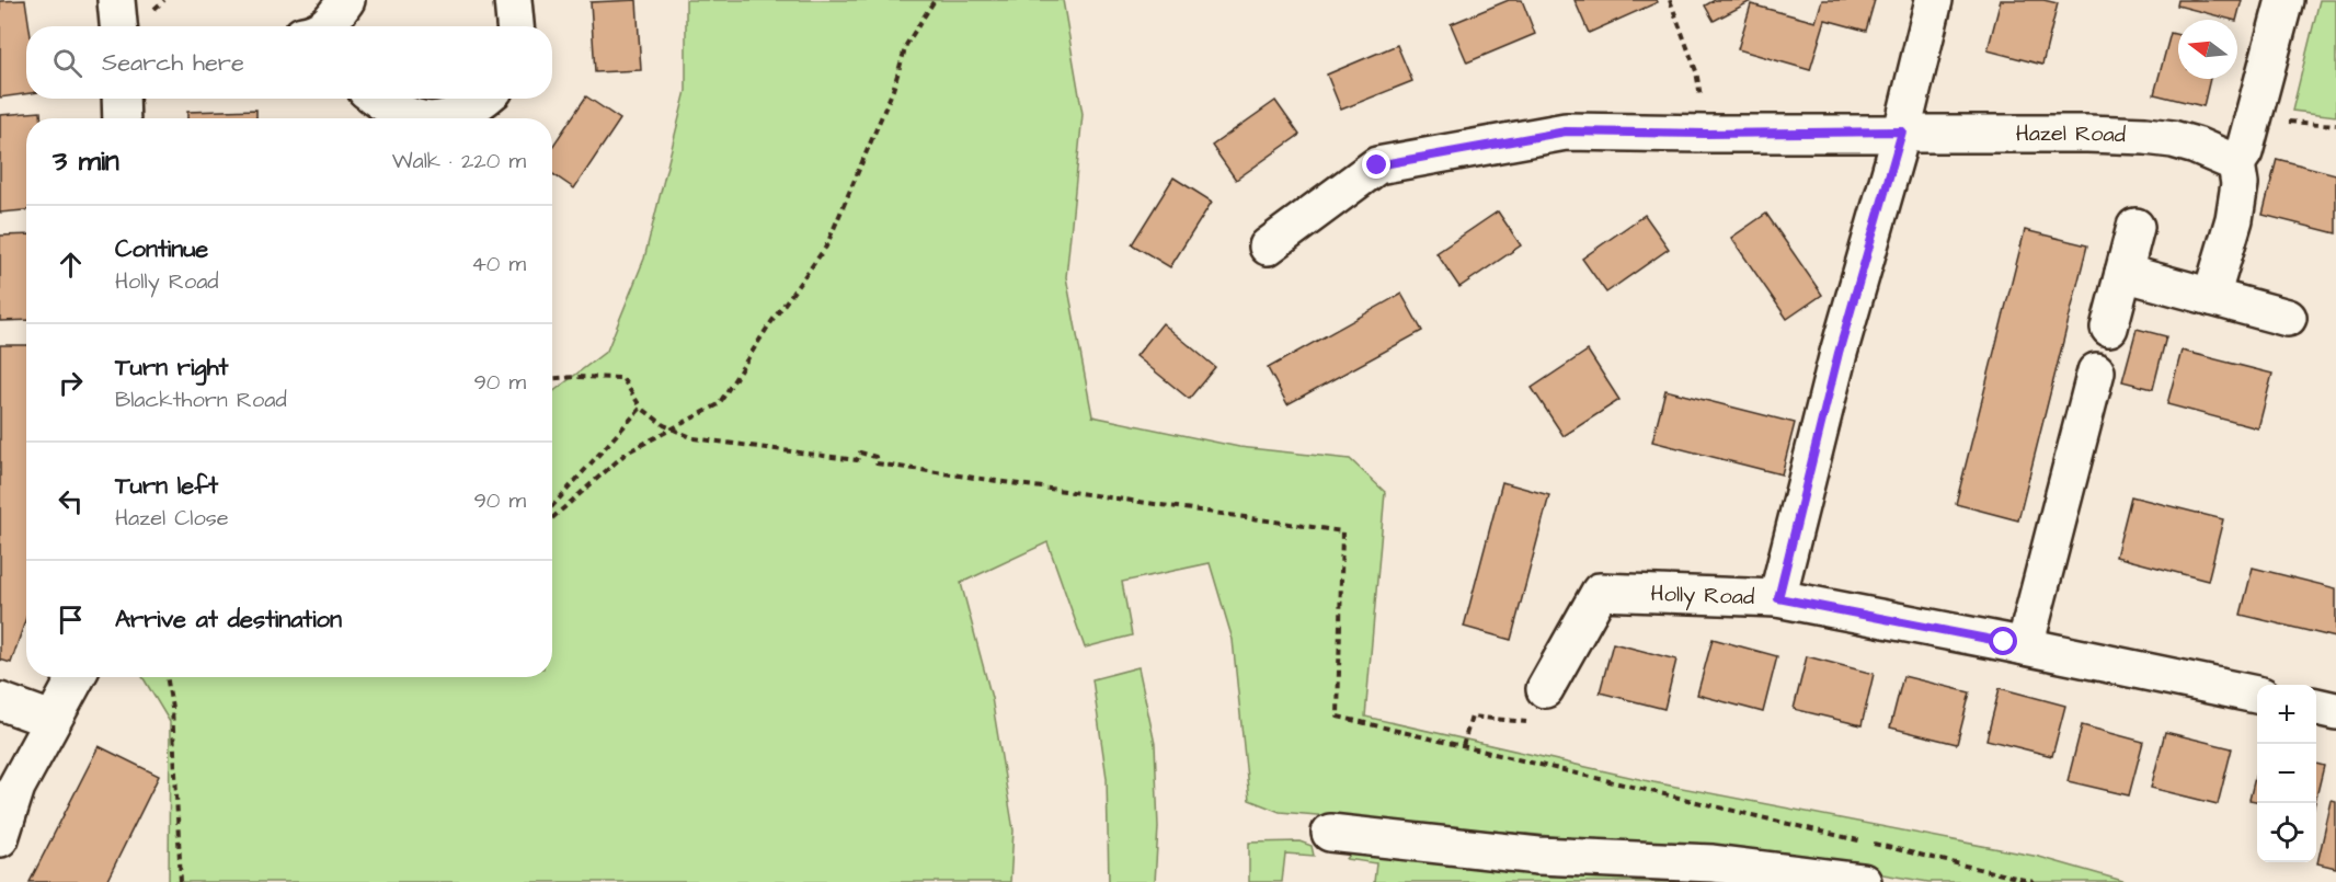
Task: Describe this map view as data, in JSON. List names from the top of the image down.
{
  "streets": {
    "street": ["Hazel Road", "Holly Road"]
  },
  "north": "left",
  "page": {
    "search": "Search here",
    "heading": ["3 min", "Walk · 220 m"],
    "list": [
      ["Continue", "Holly Road", "40 m"],
      ["Turn right", "Blackthorn Road", "90 m"],
      ["Turn left", "Hazel Close", "90 m"],
      "Arrive at destination"
    ],
    "map_buttons": ["+", "−"]
  }
}
